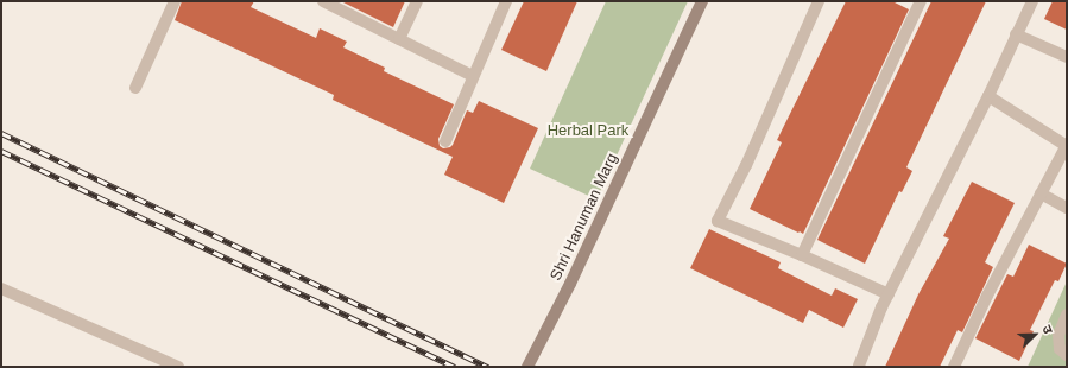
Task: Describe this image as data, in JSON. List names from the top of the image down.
{
  "streets": {
    "street": ["Shri Hanuman Marg"]
  },
  "parks": ["Herbal Park"],
  "north": "top right"
}
